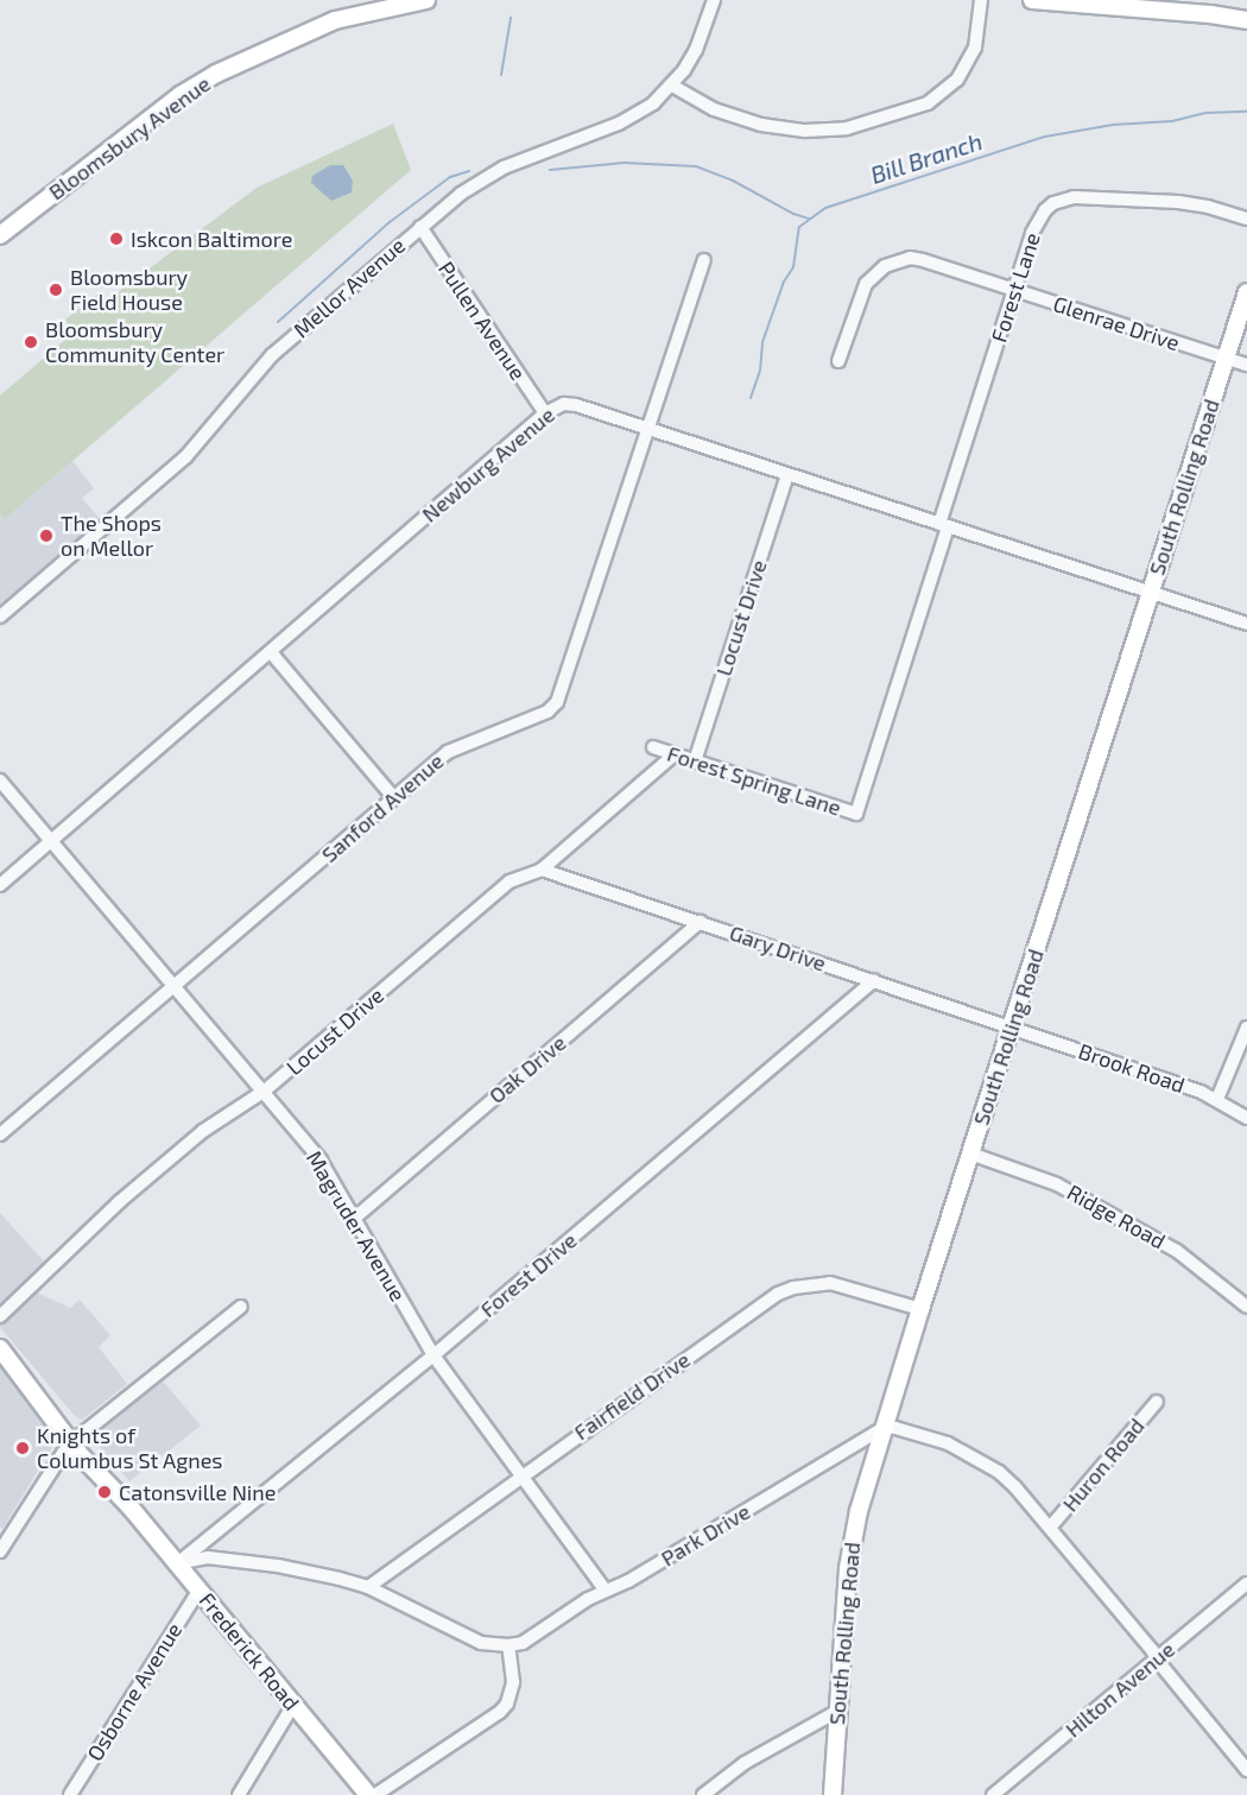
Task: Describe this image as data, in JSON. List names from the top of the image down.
{
  "streets": {
    "main road": ["Bloomsbury Avenue", "South Rolling Road", "Frederick Road"],
    "street": [
      "Mellor Avenue",
      "Forest Lane",
      "Pullen Avenue",
      "Glenrae Drive",
      "Newburg Avenue",
      "Locust Drive",
      "Forest Spring Lane",
      "Sanford Avenue",
      "Gary Drive",
      "Brook Road",
      "Oak Drive",
      "Ridge Road",
      "Magruder Avenue",
      "Forest Drive",
      "Fairfield Drive",
      "Huron Road",
      "Park Drive",
      "Hilton Avenue",
      "Osborne Avenue"
    ]
  },
  "crossings": [
    ["Mellor Avenue", "Pullen Avenue"],
    ["Forest Lane", "Glenrae Drive"],
    ["Forest Lane", "Newburg Avenue"],
    ["Forest Lane", "Forest Spring Lane"],
    ["Pullen Avenue", "Newburg Avenue"],
    ["Glenrae Drive", "South Rolling Road"],
    ["Newburg Avenue", "South Rolling Road"],
    ["Newburg Avenue", "Locust Drive"],
    ["Newburg Avenue", "Sanford Avenue"],
    ["Newburg Avenue", "Magruder Avenue"],
    ["South Rolling Road", "Gary Drive"],
    ["South Rolling Road", "Brook Road"],
    ["South Rolling Road", "Ridge Road"],
    ["South Rolling Road", "Fairfield Drive"],
    ["South Rolling Road", "Park Drive"],
    ["Locust Drive", "Forest Spring Lane"],
    ["Locust Drive", "Gary Drive"],
    ["Locust Drive", "Magruder Avenue"],
    ["Sanford Avenue", "Magruder Avenue"],
    ["Gary Drive", "Brook Road"],
    ["Gary Drive", "Oak Drive"],
    ["Gary Drive", "Forest Drive"],
    ["Oak Drive", "Magruder Avenue"],
    ["Magruder Avenue", "Forest Drive"],
    ["Magruder Avenue", "Fairfield Drive"],
    ["Magruder Avenue", "Park Drive"],
    ["Forest Drive", "Frederick Road"],
    ["Frederick Road", "Osborne Avenue"]
  ],
  "water": ["Bill Branch"],
  "places": [
    "Iskcon Baltimore",
    "Bloomsbury Field House",
    "Bloomsbury Community Center",
    "The Shops on Mellor",
    "Knights of Columbus St Agnes",
    "Catonsville Nine"
  ]
}
